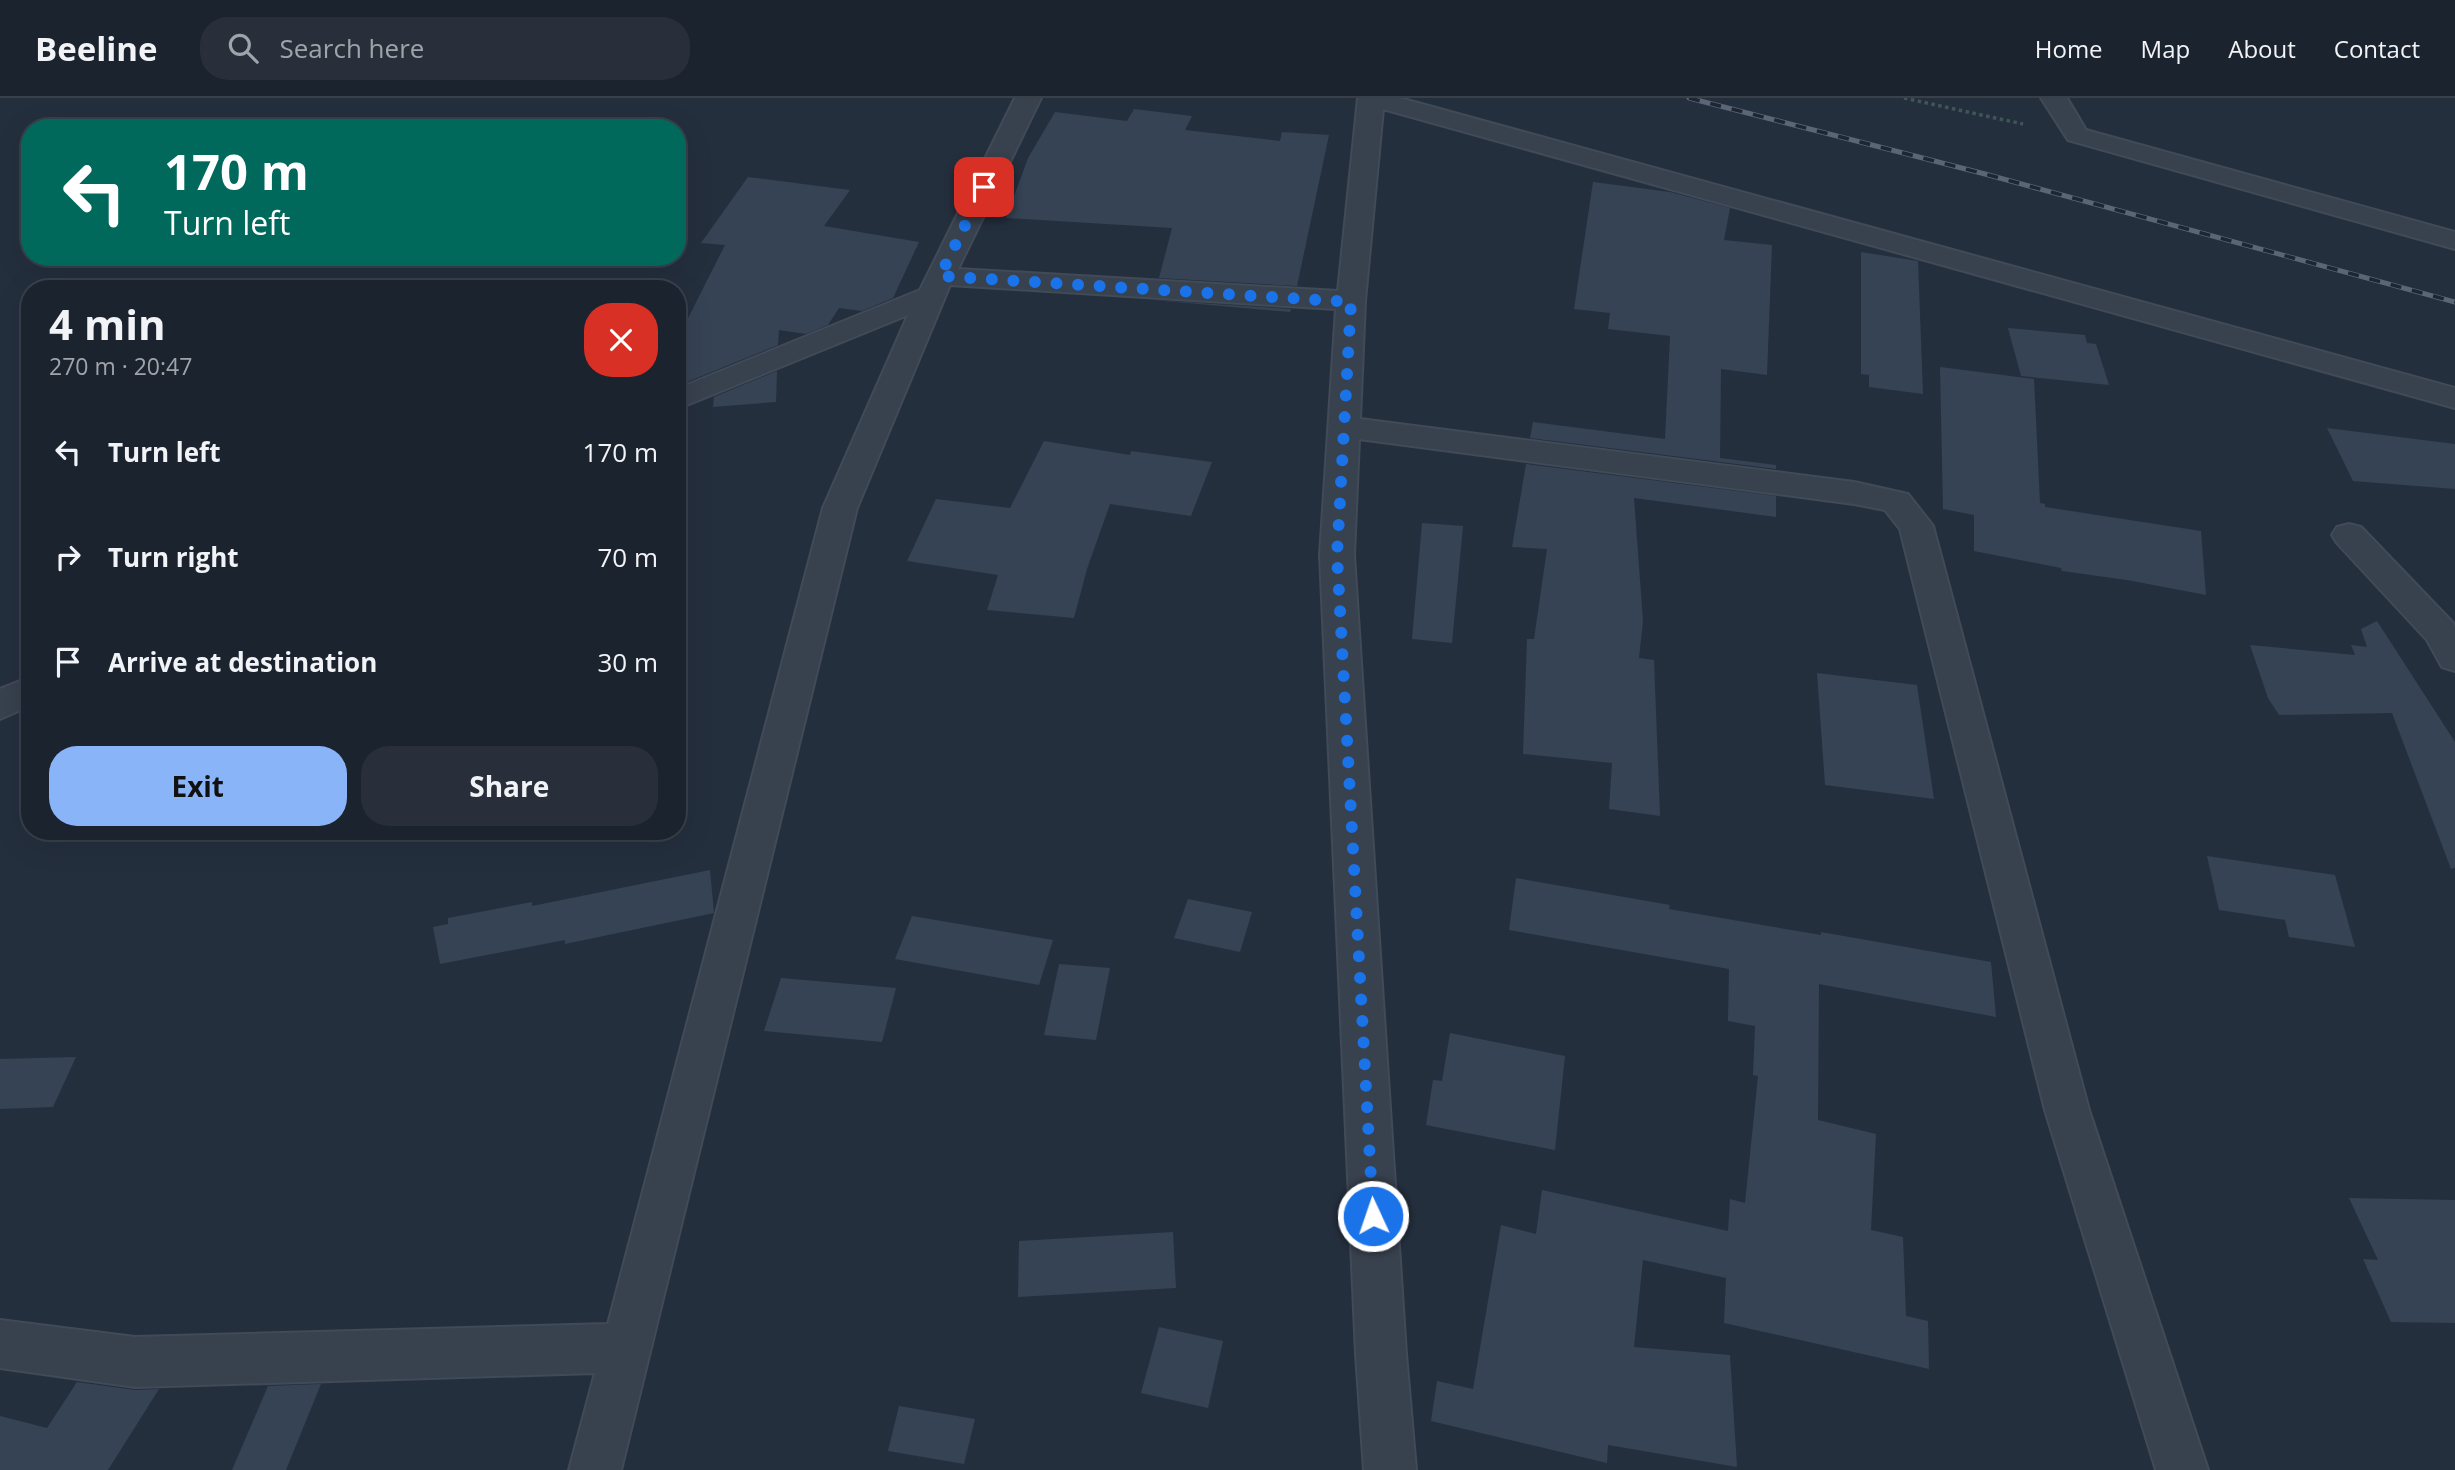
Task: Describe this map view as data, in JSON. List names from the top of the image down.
{
  "page": {
    "header": "Beeline",
    "search": "Search here",
    "nav": [
      "Home",
      "Map",
      "About",
      "Contact"
    ],
    "turn": ["170 m", "Turn left"],
    "heading": ["4 min", "270 m · 20:47"],
    "list": [
      {
        "name": "Turn left",
        "value": "170 m"
      },
      {
        "name": "Turn right",
        "value": "70 m"
      },
      {
        "name": "Arrive at destination",
        "value": "30 m"
      }
    ],
    "buttons": ["Exit", "Share"]
  }
}
